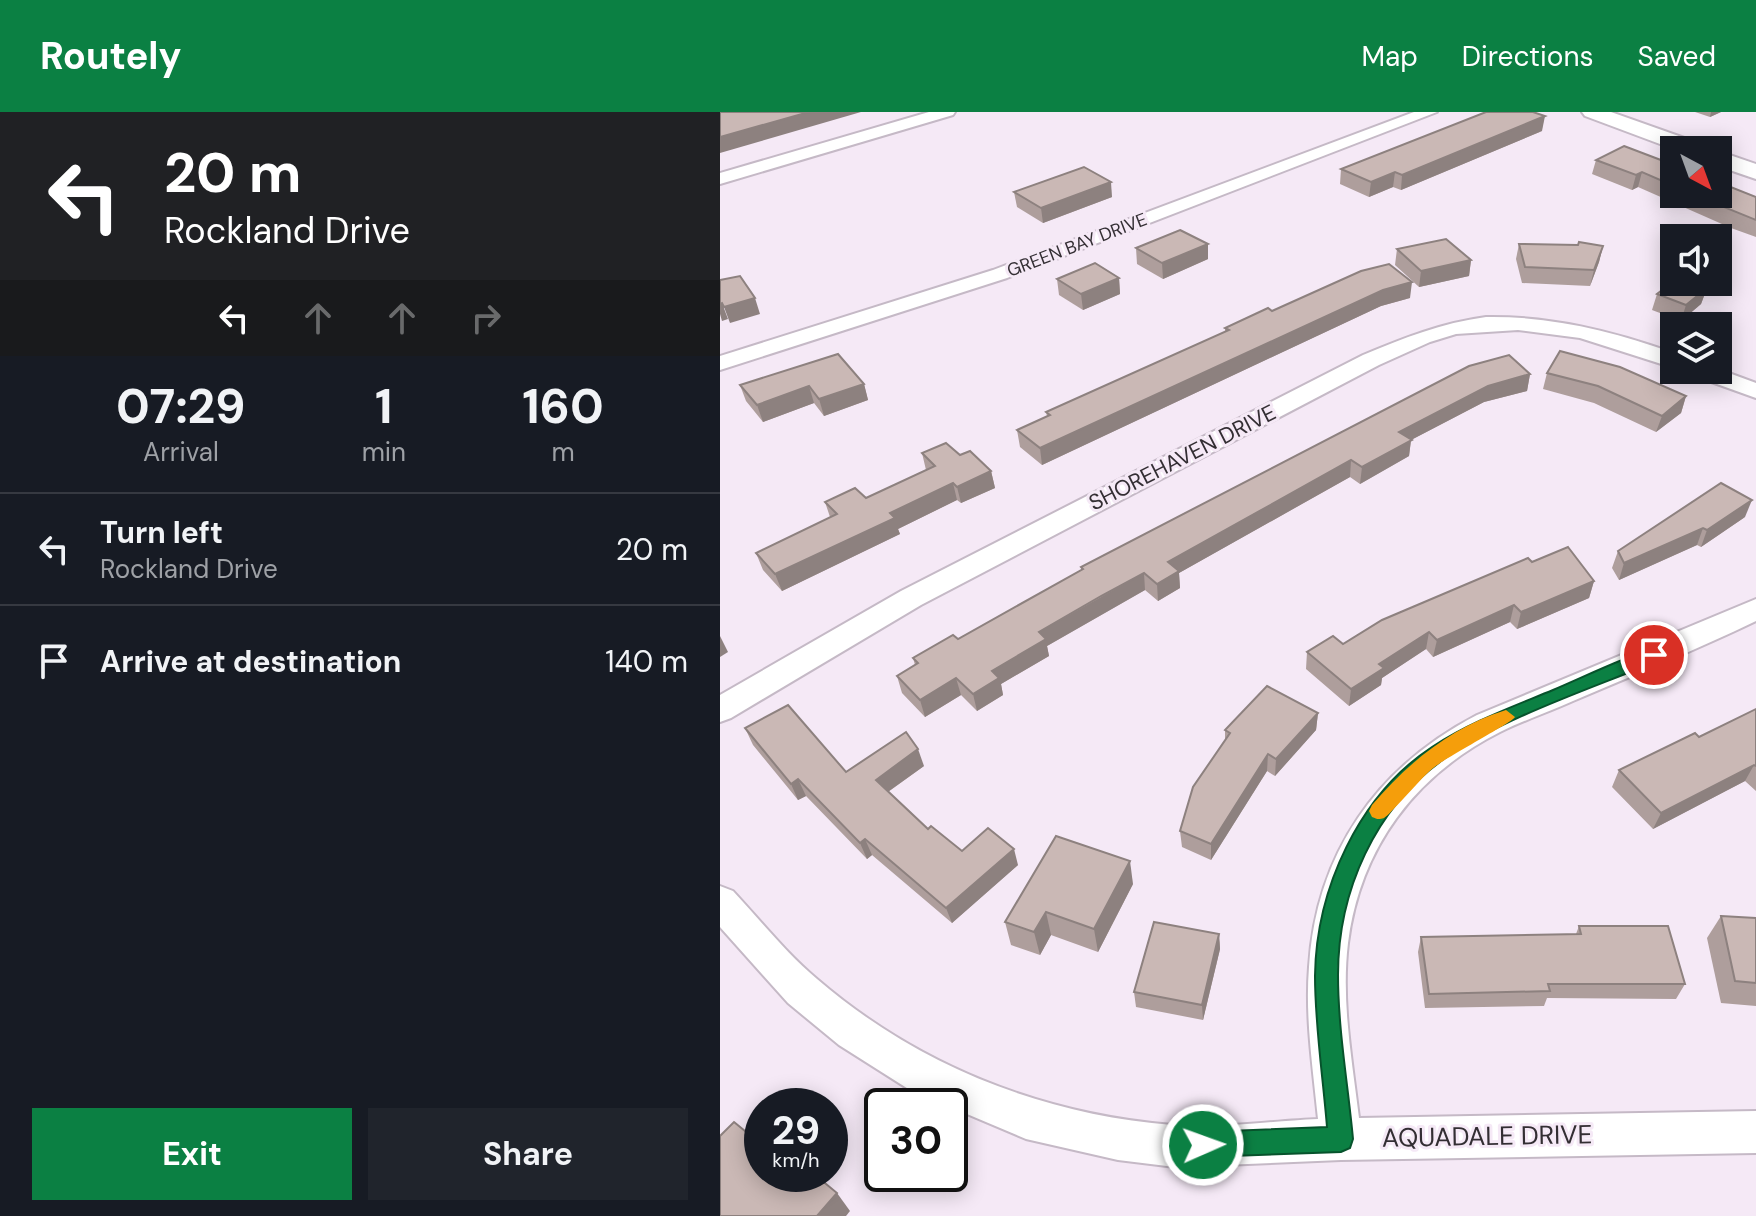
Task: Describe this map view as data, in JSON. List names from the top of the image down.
{
  "streets": {
    "street": ["GREEN BAY DRIVE", "SHOREHAVEN DRIVE", "AQUADALE DRIVE"]
  },
  "north": "bottom right",
  "page": {
    "header": "Routely",
    "nav": ["Map", "Directions", "Saved"],
    "turn": ["20 m", "Rockland Drive"],
    "eta": [
      "07:29",
      "Arrival",
      "1",
      "min",
      "160",
      "m"
    ],
    "list": [
      {
        "name": "Turn left",
        "note": "Rockland Drive",
        "value": "20 m"
      },
      {
        "name": "Arrive at destination",
        "value": "140 m"
      }
    ],
    "speed": "29 km/h",
    "limit": "30",
    "buttons": ["Exit", "Share"]
  }
}
